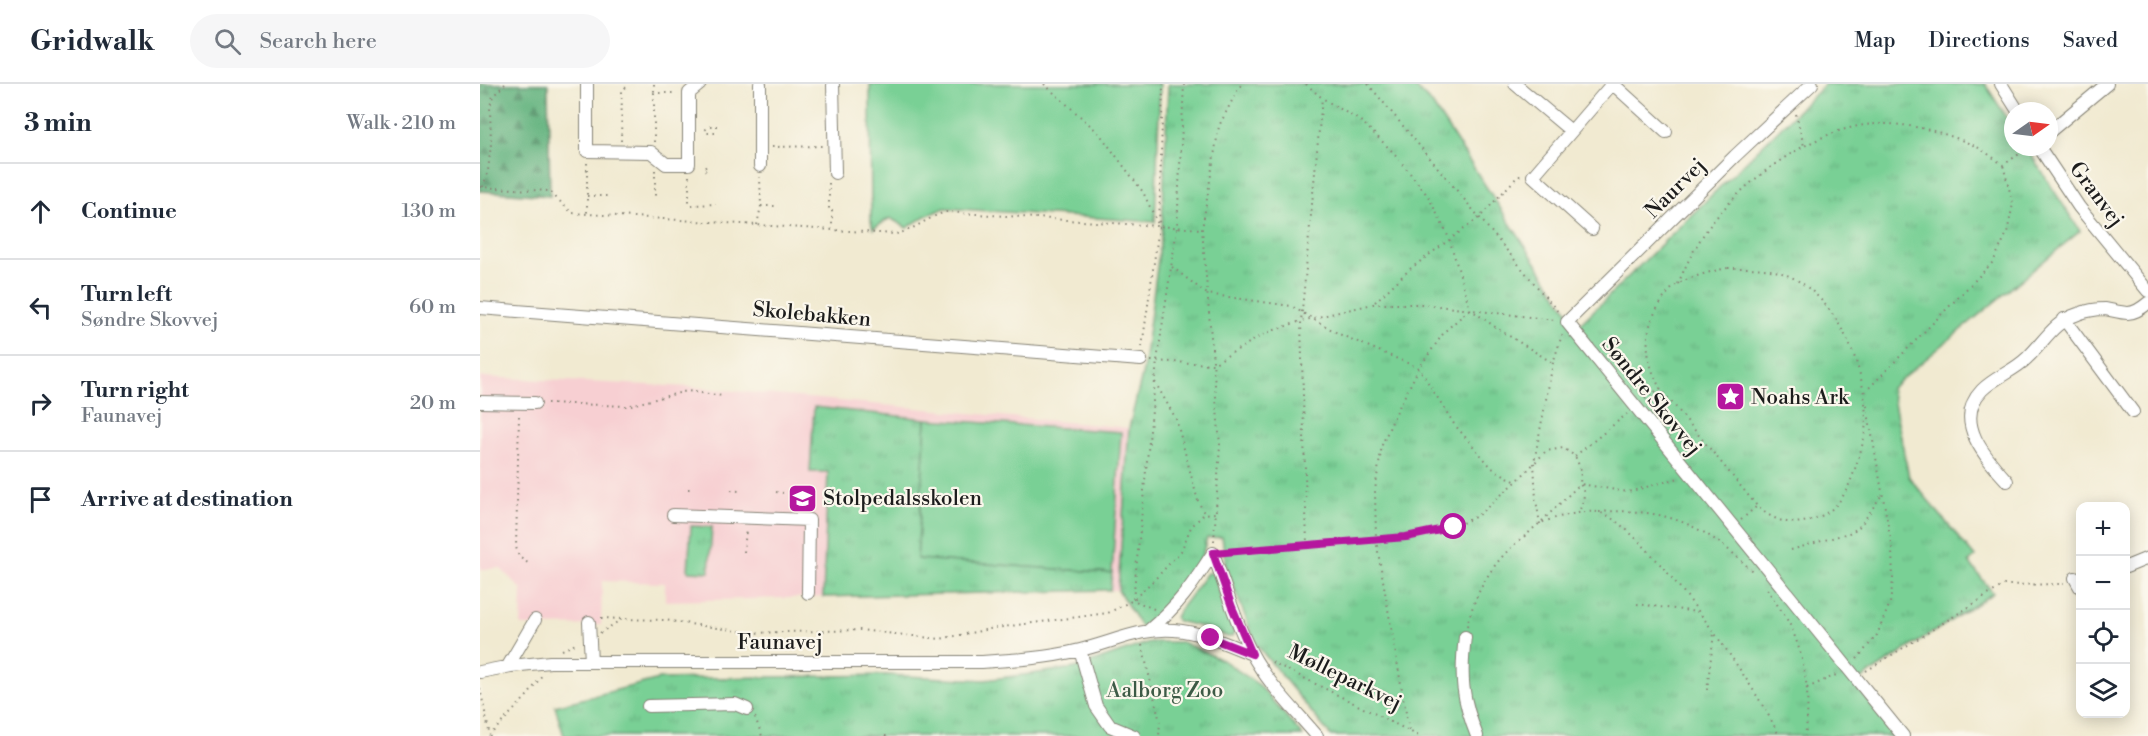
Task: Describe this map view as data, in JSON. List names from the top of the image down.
{
  "streets": {
    "street": [
      "Naurvej",
      "Granvej",
      "Skolebakken",
      "Søndre Skovvej",
      "Faunavej"
    ],
    "path": ["Mølleparkvej"]
  },
  "crossings": [
    ["Naurvej", "Søndre Skovvej"],
    ["Faunavej", "Mølleparkvej"]
  ],
  "parks": ["Aalborg Zoo"],
  "places": {
    "place": ["Noahs Ark"],
    "school or university": ["Stolpedalsskolen"]
  },
  "north": "right",
  "page": {
    "header": "Gridwalk",
    "search": "Search here",
    "nav": ["Map", "Directions", "Saved"],
    "heading": ["3 min", "Walk · 210 m"],
    "list": [
      ["Continue", "130 m"],
      ["Turn left", "Søndre Skovvej", "60 m"],
      ["Turn right", "Faunavej", "20 m"],
      "Arrive at destination"
    ],
    "map_buttons": ["+", "−"]
  }
}
